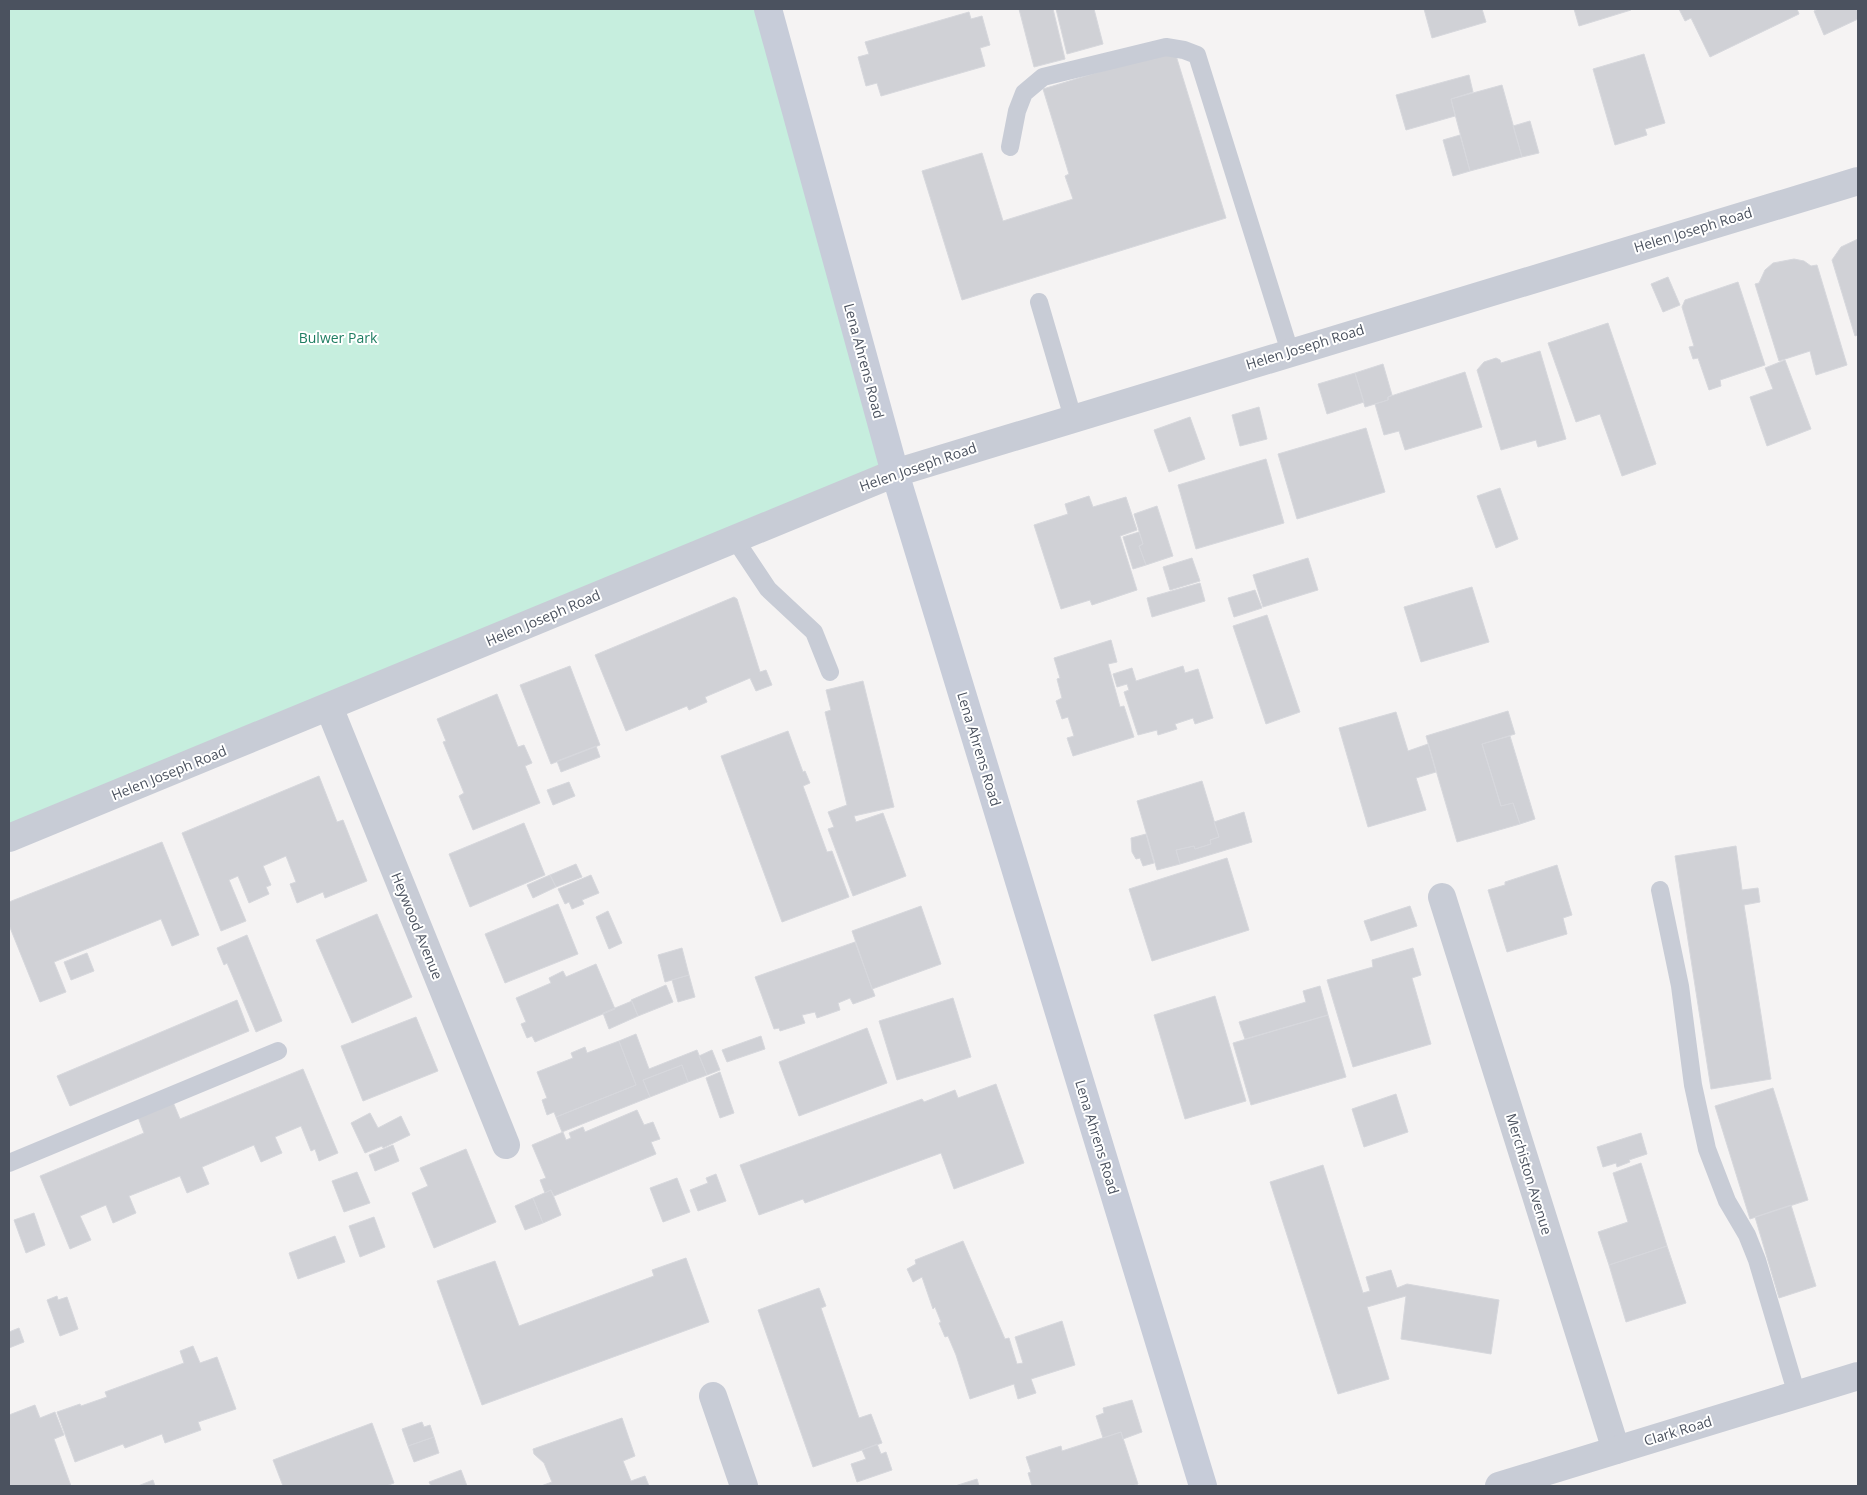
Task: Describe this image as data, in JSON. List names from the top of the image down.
{
  "streets": {
    "main road": ["Lena Ahrens Road"],
    "street": [
      "Helen Joseph Road",
      "Heywood Avenue",
      "Merchiston Avenue",
      "Clark Road"
    ]
  },
  "crossings": [
    ["Helen Joseph Road", "Lena Ahrens Road"],
    ["Helen Joseph Road", "Heywood Avenue"],
    ["Merchiston Avenue", "Clark Road"]
  ],
  "parks": ["Bulwer Park"]
}
